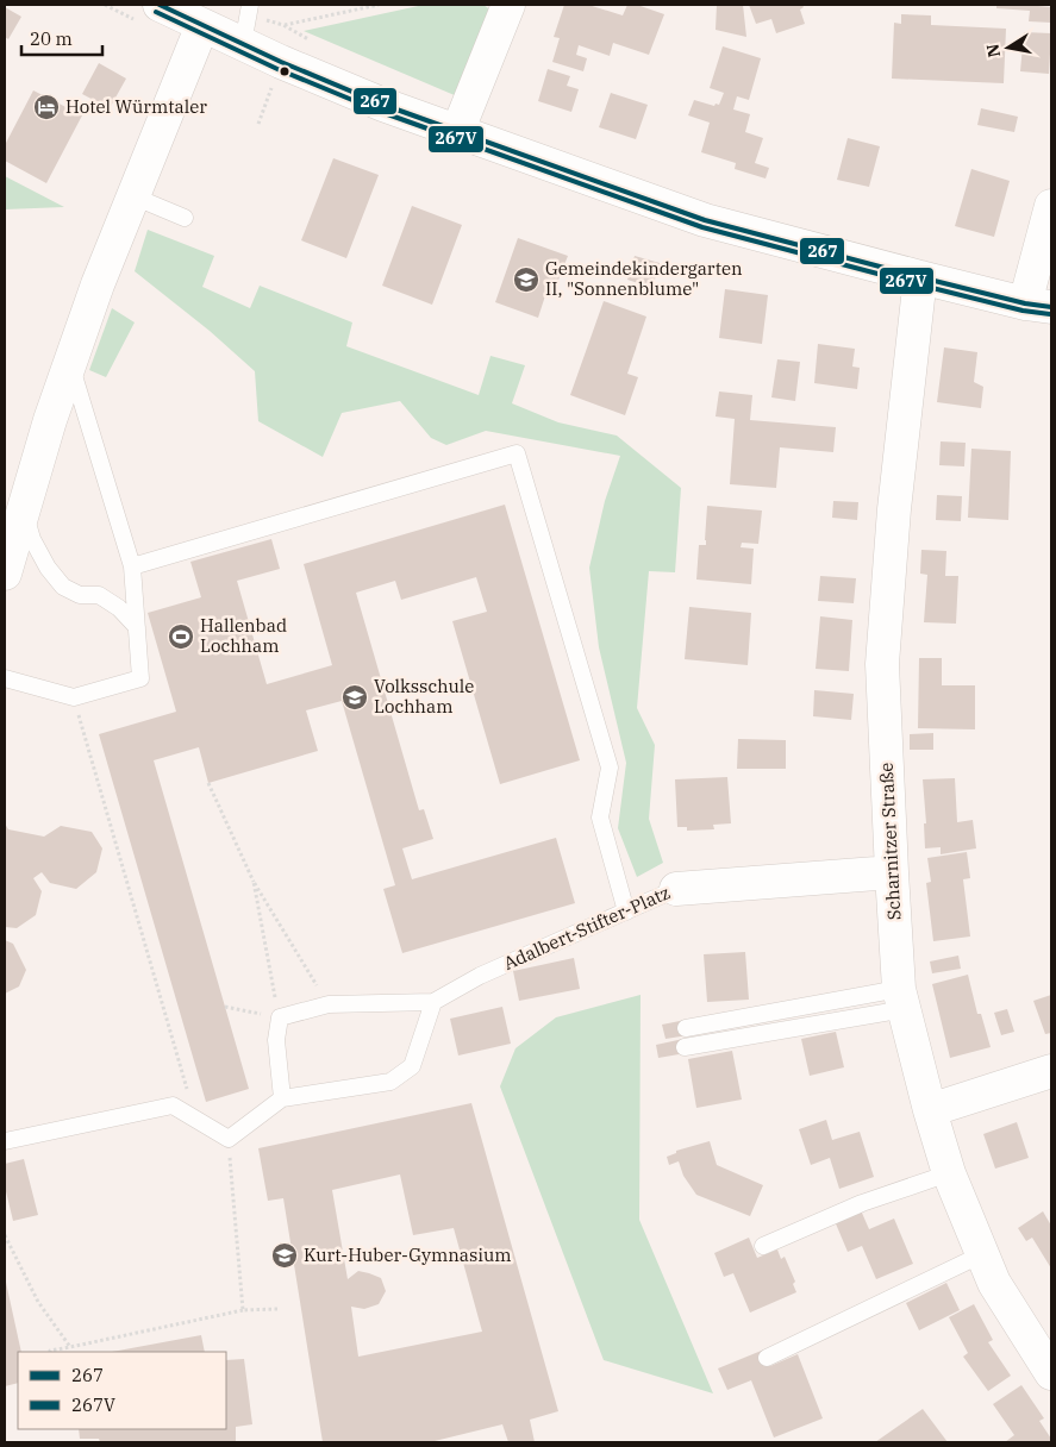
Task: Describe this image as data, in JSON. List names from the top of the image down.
{
  "streets": {
    "street": ["Scharnitzer Straße", "Adalbert-Stifter-Platz"]
  },
  "crossings": [
    ["Scharnitzer Straße", "Adalbert-Stifter-Platz"]
  ],
  "places": {
    "hotel": ["Hotel Würmtaler"],
    "school or university": ["Gemeindekindergarten II, \"Sonnenblume\"", "Volksschule Lochham", "Kurt-Huber-Gymnasium"],
    "sports": ["Hallenbad Lochham"]
  },
  "lines": ["transit line 267", "transit line 267V"],
  "legend": ["267", "267V"],
  "scale_bar": "20 m",
  "north": "left"
}
